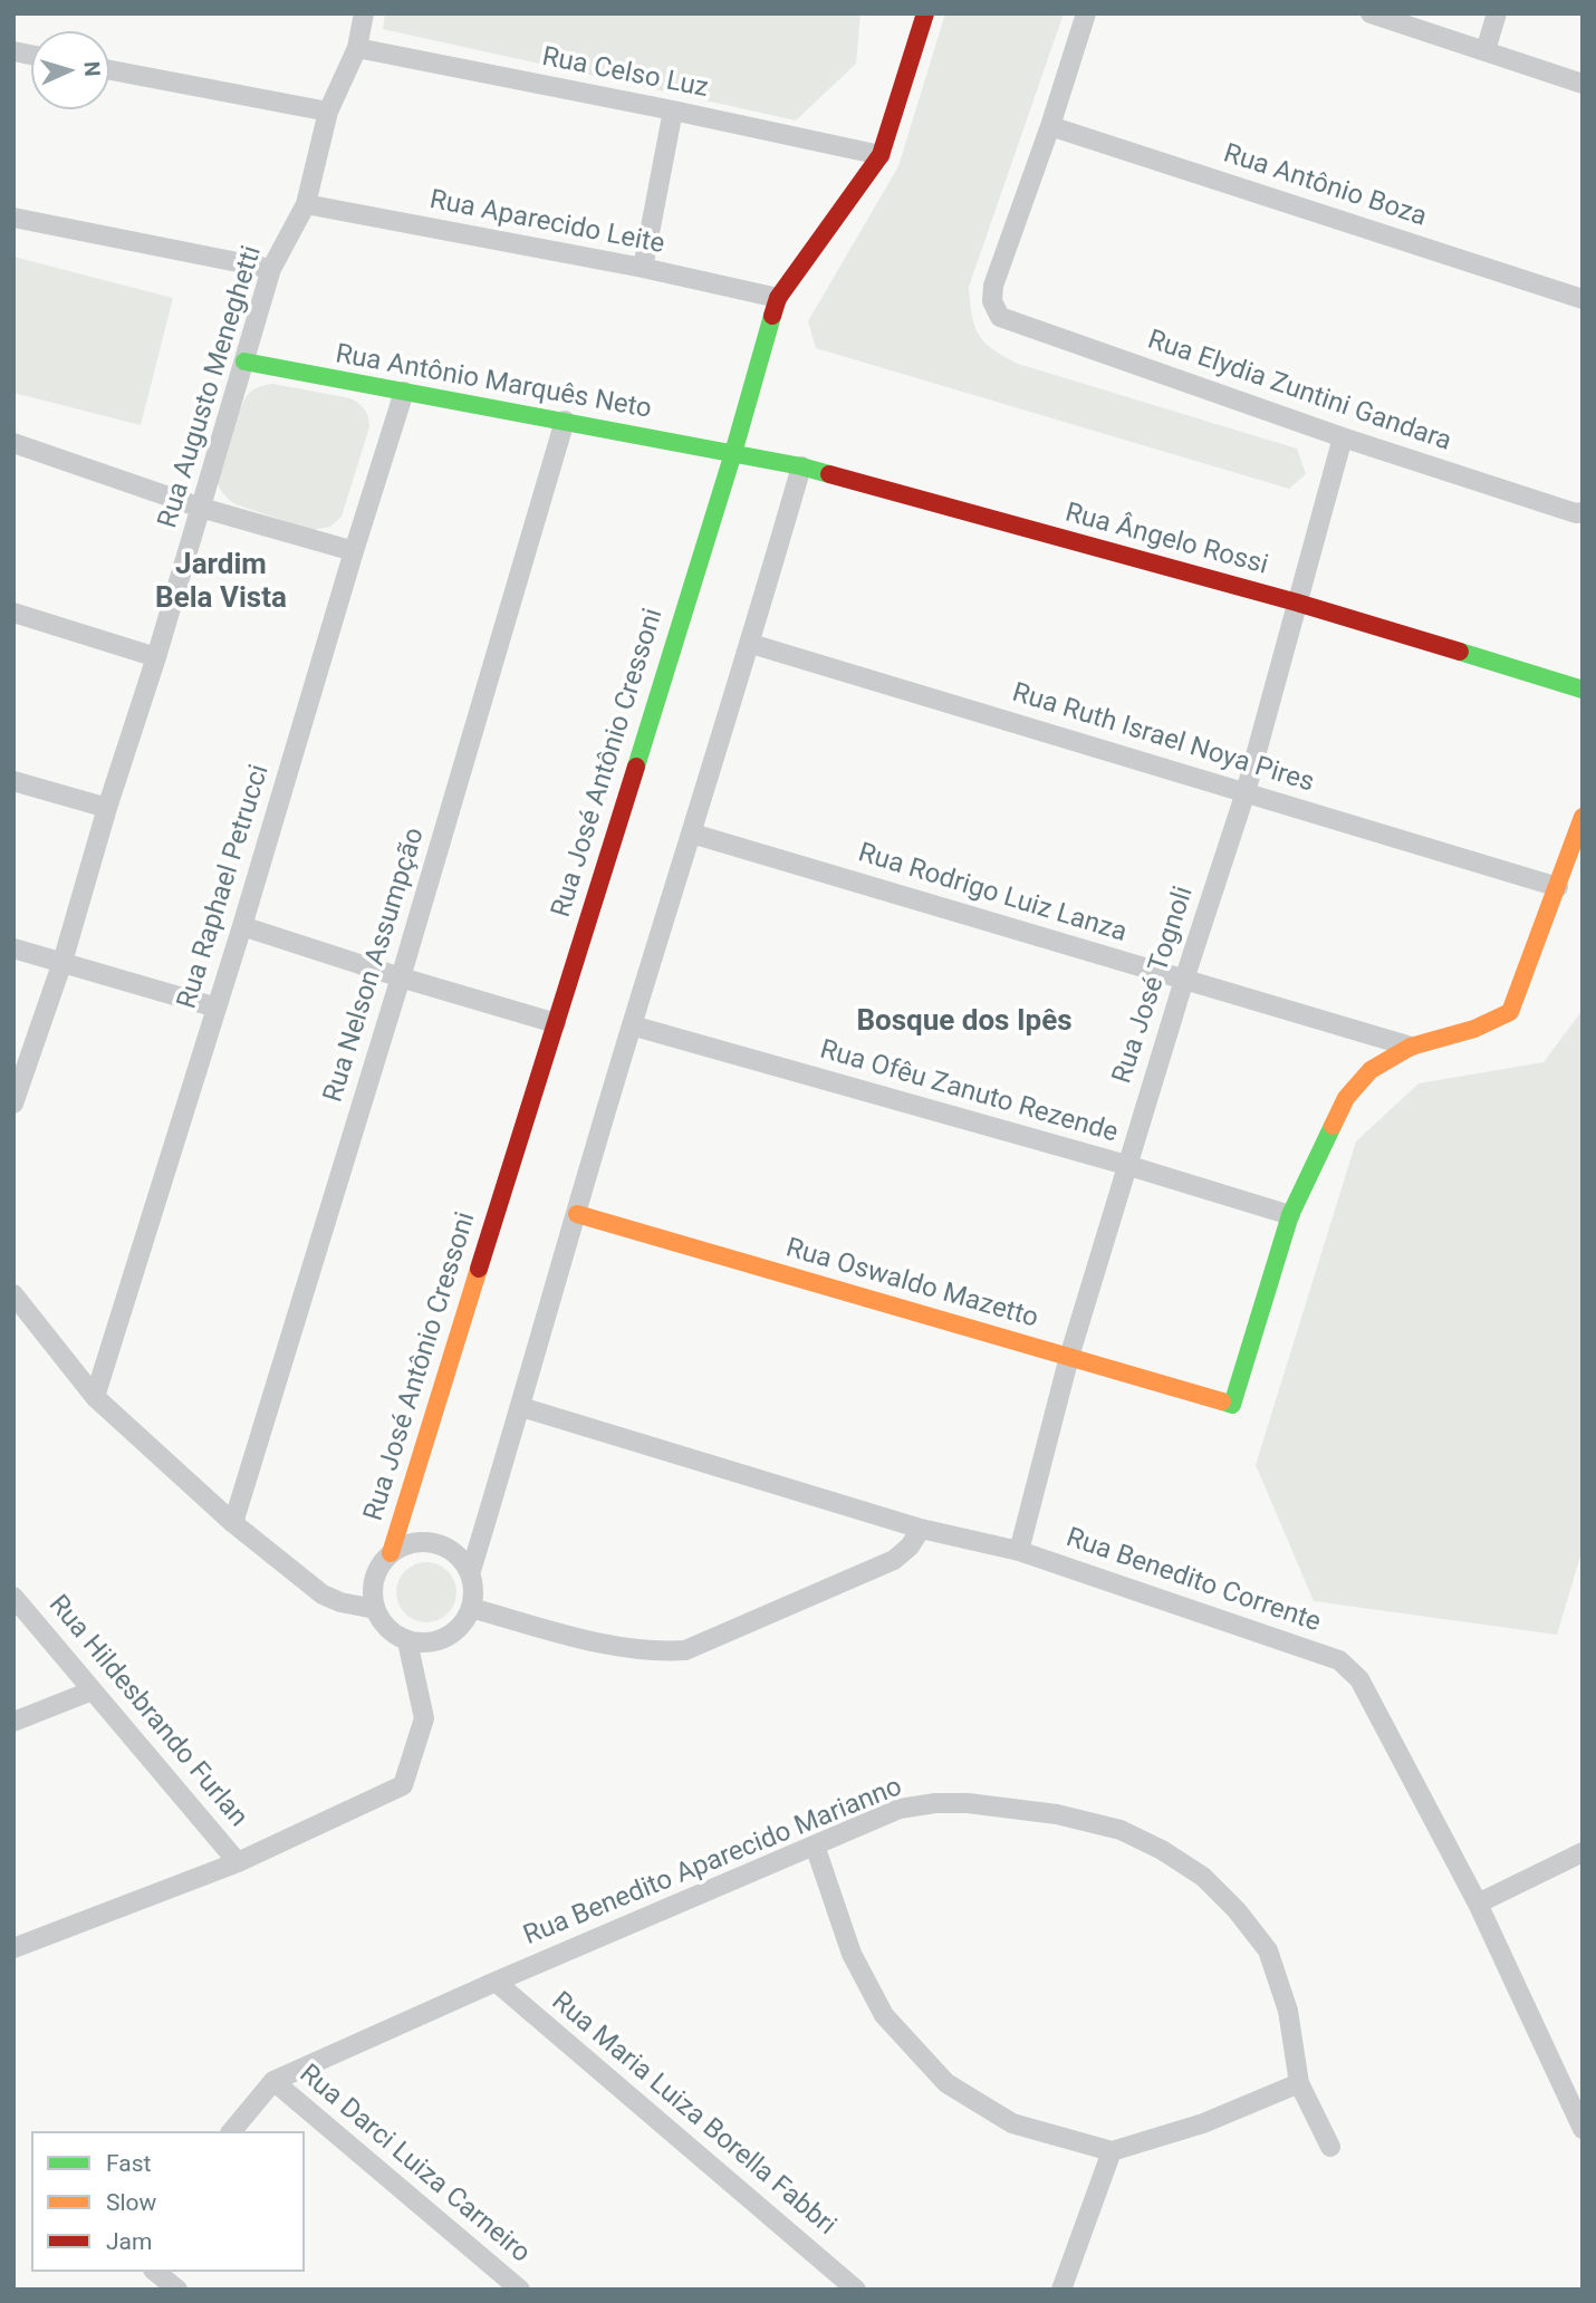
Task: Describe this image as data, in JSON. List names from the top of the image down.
{
  "streets": {
    "street": [
      "Rua Celso Luz",
      "Rua Antônio Boza",
      "Rua Aparecido Leite",
      "Rua Antônio Marquês Neto",
      "Rua Augusto Meneghetti",
      "Rua Elydia Zuntini Gandara",
      "Rua Ângelo Rossi",
      "Rua Ruth Israel Noya Pires",
      "Rua José Antônio Cressoni",
      "Rua Raphael Petrucci",
      "Rua Rodrigo Luiz Lanza",
      "Rua Nelson Assumpção",
      "Rua José Tognoli",
      "Rua Ofêu Zanuto Rezende",
      "Rua Oswaldo Mazetto",
      "Rua Benedito Corrente",
      "Rua Hildesbrando Furlan",
      "Rua Benedito Aparecido Marianno",
      "Rua Maria Luiza Borella Fabbri",
      "Rua Darci Luiza Carneiro"
    ]
  },
  "crossings": [
    ["Rua Celso Luz", "Rua Augusto Meneghetti"],
    ["Rua Celso Luz", "Rua José Antônio Cressoni"],
    ["Rua Antônio Boza", "Rua Elydia Zuntini Gandara"],
    ["Rua Aparecido Leite", "Rua Augusto Meneghetti"],
    ["Rua Aparecido Leite", "Rua José Antônio Cressoni"],
    ["Rua Antônio Marquês Neto", "Rua Augusto Meneghetti"],
    ["Rua Antônio Marquês Neto", "Rua Ângelo Rossi"],
    ["Rua Antônio Marquês Neto", "Rua José Antônio Cressoni"],
    ["Rua Antônio Marquês Neto", "Rua Raphael Petrucci"],
    ["Rua Antônio Marquês Neto", "Rua Nelson Assumpção"],
    ["Rua Elydia Zuntini Gandara", "Rua José Tognoli"],
    ["Rua Ângelo Rossi", "Rua José Antônio Cressoni"],
    ["Rua Ângelo Rossi", "Rua José Tognoli"],
    ["Rua Ruth Israel Noya Pires", "Rua José Tognoli"],
    ["Rua Rodrigo Luiz Lanza", "Rua José Tognoli"],
    ["Rua José Tognoli", "Rua Ofêu Zanuto Rezende"],
    ["Rua José Tognoli", "Rua Oswaldo Mazetto"],
    ["Rua José Tognoli", "Rua Benedito Corrente"],
    ["Rua Ofêu Zanuto Rezende", "Rua Oswaldo Mazetto"],
    ["Rua Benedito Aparecido Marianno", "Rua Maria Luiza Borella Fabbri"],
    ["Rua Benedito Aparecido Marianno", "Rua Darci Luiza Carneiro"]
  ],
  "districts": ["Jardim Bela Vista", "Bosque dos Ipês"],
  "legend": ["Fast", "Slow", "Jam"],
  "north": "right"
}
